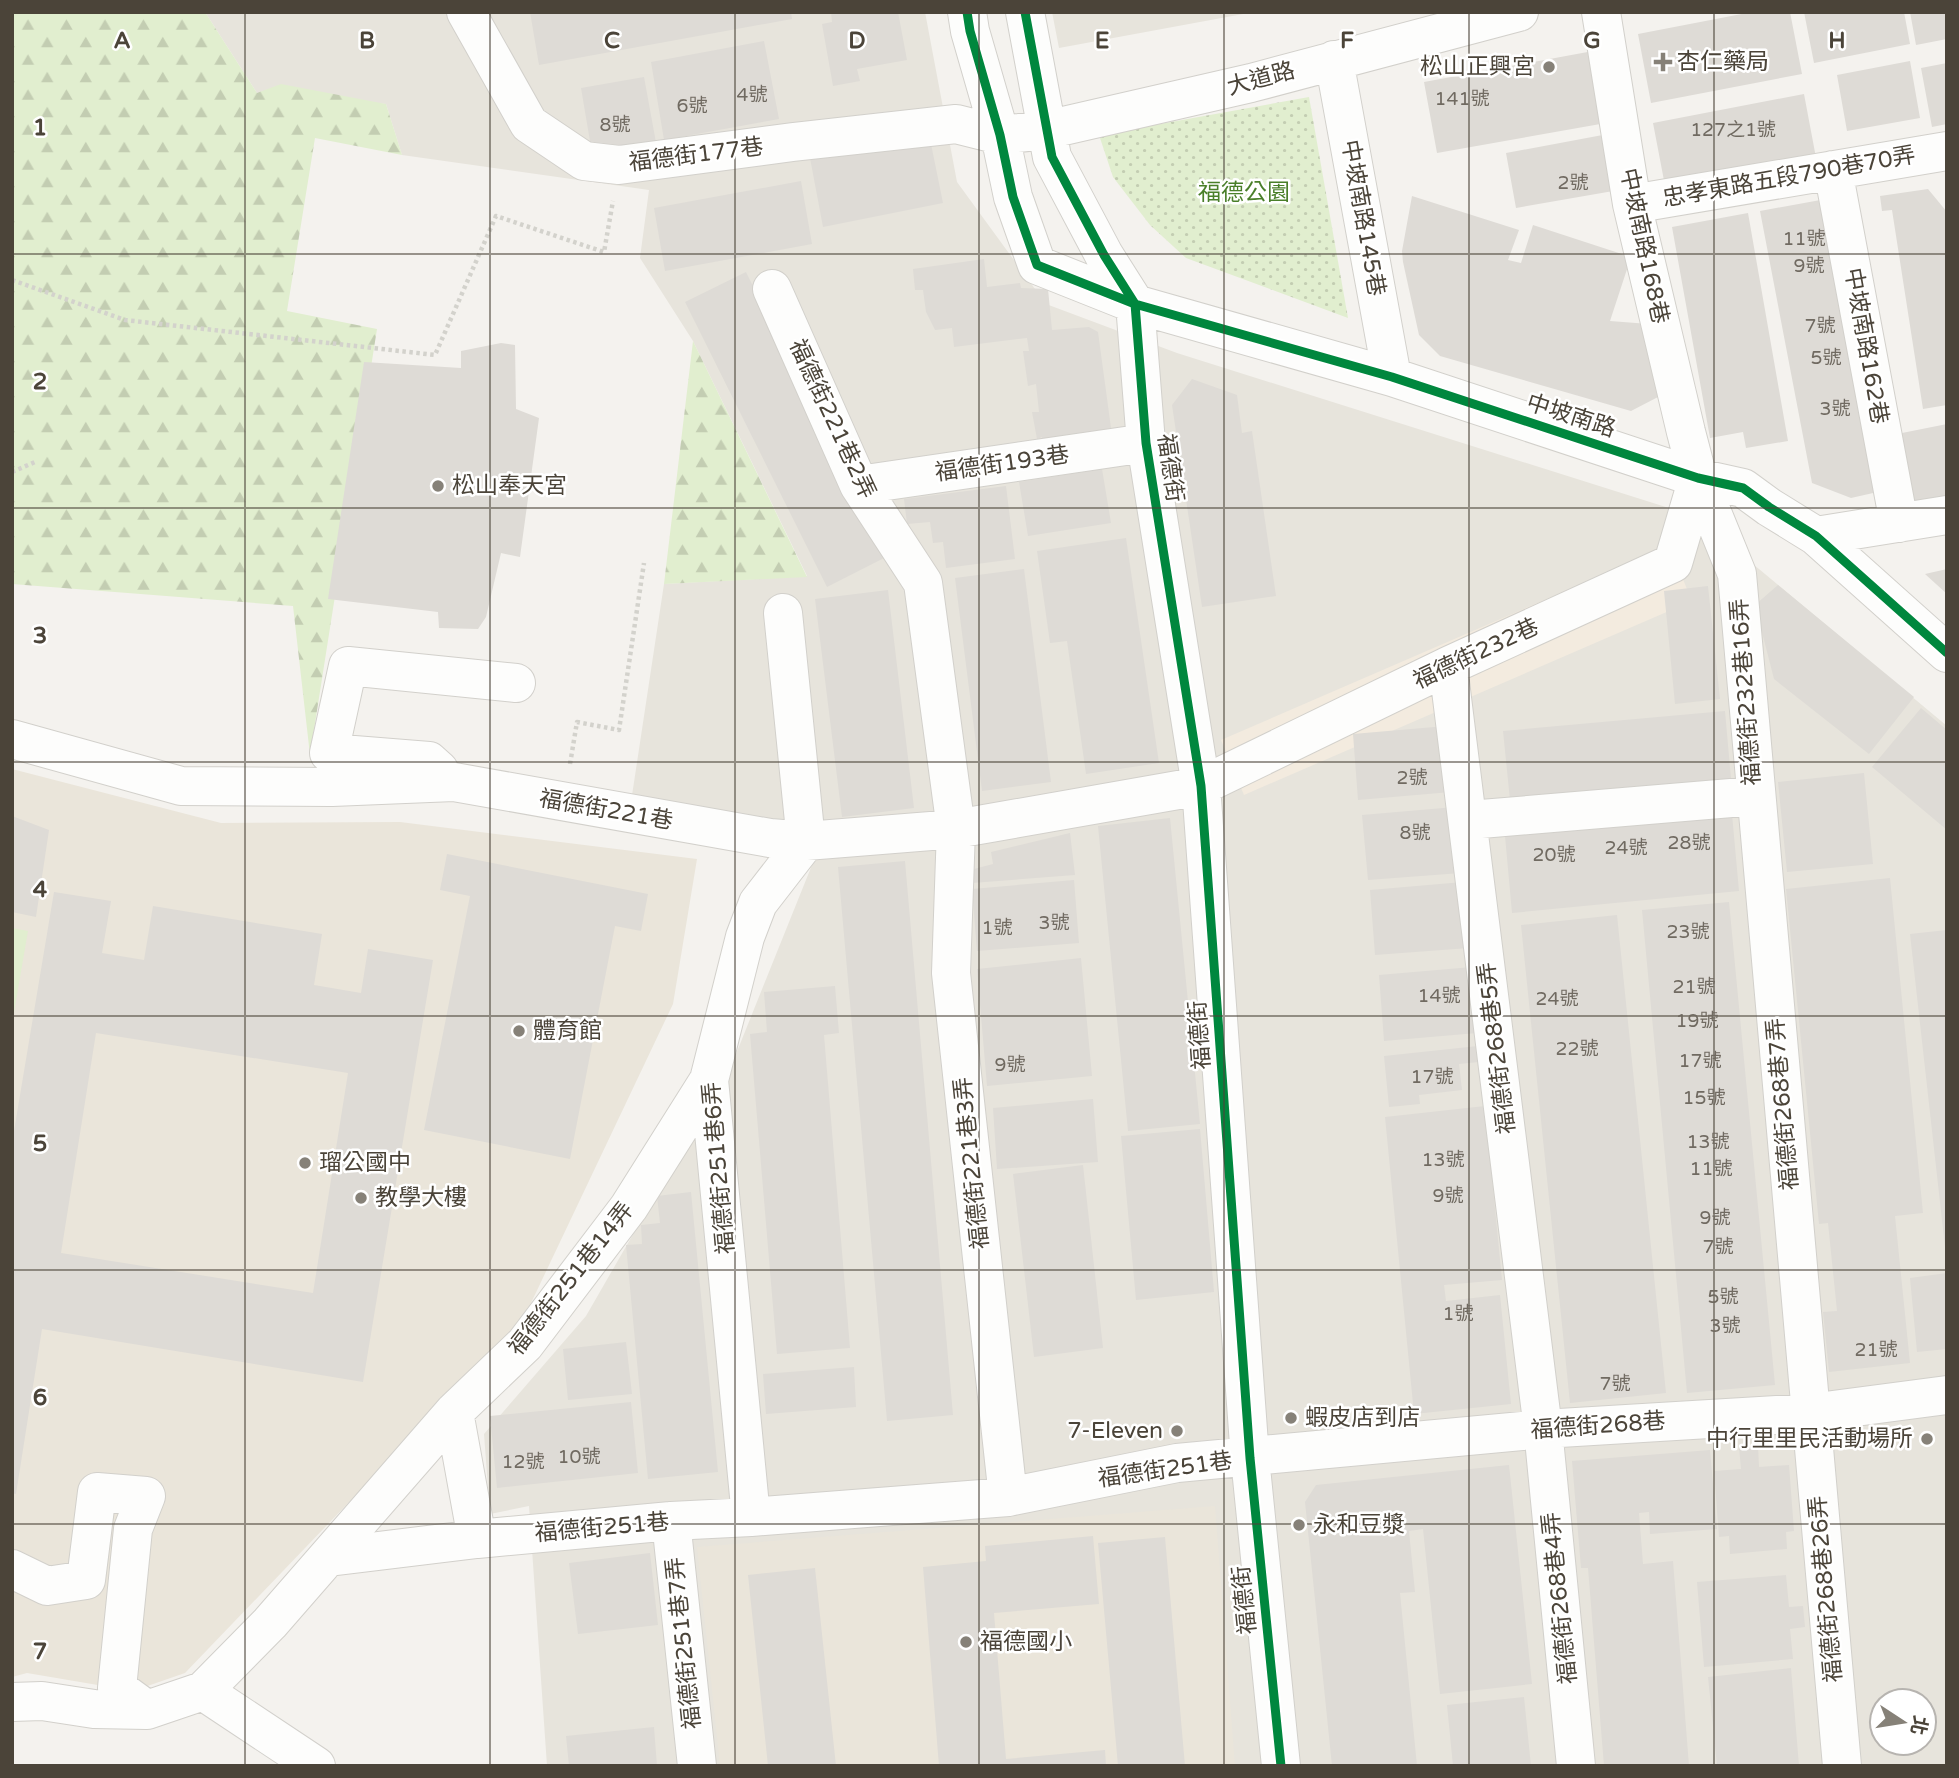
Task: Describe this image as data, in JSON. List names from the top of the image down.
{
  "streets": {
    "street": [
      "大道路",
      "福德街177巷",
      "忠孝東路五段790巷70弄",
      "中坡南路145巷",
      "中坡南路168巷",
      "中坡南路162巷",
      "中坡南路",
      "福德街221巷2弄",
      "福德街193巷",
      "福德街",
      "福德街232巷",
      "福德街232巷16弄",
      "福德街221巷",
      "福德街268巷5弄",
      "福德街268巷7弄",
      "福德街221巷3弄",
      "福德街251巷6弄",
      "福德街251巷14弄",
      "福德街268巷",
      "福德街251巷",
      "福德街268巷26弄",
      "福德街268巷4弄",
      "福德街251巷7弄"
    ]
  },
  "crossings": [
    ["大道路", "福德街177巷"],
    ["大道路", "中坡南路145巷"],
    ["大道路", "福德街"],
    ["忠孝東路五段790巷70弄", "中坡南路168巷"],
    ["忠孝東路五段790巷70弄", "中坡南路162巷"],
    ["中坡南路145巷", "中坡南路"],
    ["中坡南路168巷", "中坡南路"],
    ["中坡南路168巷", "福德街232巷"],
    ["中坡南路168巷", "福德街232巷16弄"],
    ["中坡南路", "福德街"],
    ["中坡南路", "福德街232巷"],
    ["中坡南路", "福德街232巷16弄"],
    ["福德街221巷2弄", "福德街193巷"],
    ["福德街221巷2弄", "福德街221巷"],
    ["福德街221巷2弄", "福德街221巷3弄"],
    ["福德街193巷", "福德街"],
    ["福德街", "福德街232巷"],
    ["福德街", "福德街221巷"],
    ["福德街", "福德街268巷"],
    ["福德街", "福德街251巷"],
    ["福德街232巷", "福德街232巷16弄"],
    ["福德街232巷", "福德街221巷"],
    ["福德街232巷", "福德街268巷5弄"],
    ["福德街232巷16弄", "福德街268巷5弄"],
    ["福德街232巷16弄", "福德街268巷7弄"],
    ["福德街221巷", "福德街221巷3弄"],
    ["福德街221巷", "福德街251巷6弄"],
    ["福德街268巷5弄", "福德街268巷"],
    ["福德街268巷5弄", "福德街268巷4弄"],
    ["福德街268巷7弄", "福德街268巷"],
    ["福德街268巷7弄", "福德街268巷26弄"],
    ["福德街221巷3弄", "福德街251巷"],
    ["福德街251巷6弄", "福德街251巷14弄"],
    ["福德街251巷6弄", "福德街251巷"],
    ["福德街251巷14弄", "福德街251巷"],
    ["福德街268巷", "福德街251巷"],
    ["福德街268巷", "福德街268巷26弄"],
    ["福德街268巷", "福德街268巷4弄"],
    ["福德街251巷", "福德街251巷7弄"]
  ],
  "parks": ["福德公園"],
  "places": {
    "health": ["杏仁藥局"],
    "other": [
      "松山正興宮",
      "松山奉天宮",
      "體育館",
      "瑠公國中",
      "教學大樓",
      "蝦皮店到店",
      "7-Eleven",
      "中行里里民活動場所",
      "永和豆漿",
      "福德國小"
    ]
  },
  "house_numbers": [
    "4號",
    "141號",
    "6號",
    "8號",
    "127之1號",
    "2號",
    "11號",
    "9號",
    "7號",
    "5號",
    "3號",
    "2號",
    "8號",
    "28號",
    "24號",
    "20號",
    "3號",
    "1號",
    "23號",
    "21號",
    "14號",
    "24號",
    "19號",
    "22號",
    "17號",
    "9號",
    "17號",
    "15號",
    "13號",
    "13號",
    "11號",
    "9號",
    "9號",
    "7號",
    "5號",
    "1號",
    "3號",
    "21號",
    "7號",
    "10號",
    "12號"
  ],
  "north": "right",
  "grid": {
    "columns": [
      "A",
      "B",
      "C",
      "D",
      "E",
      "F",
      "G",
      "H"
    ],
    "rows": [
      "1",
      "2",
      "3",
      "4",
      "5",
      "6",
      "7"
    ]
  }
}
